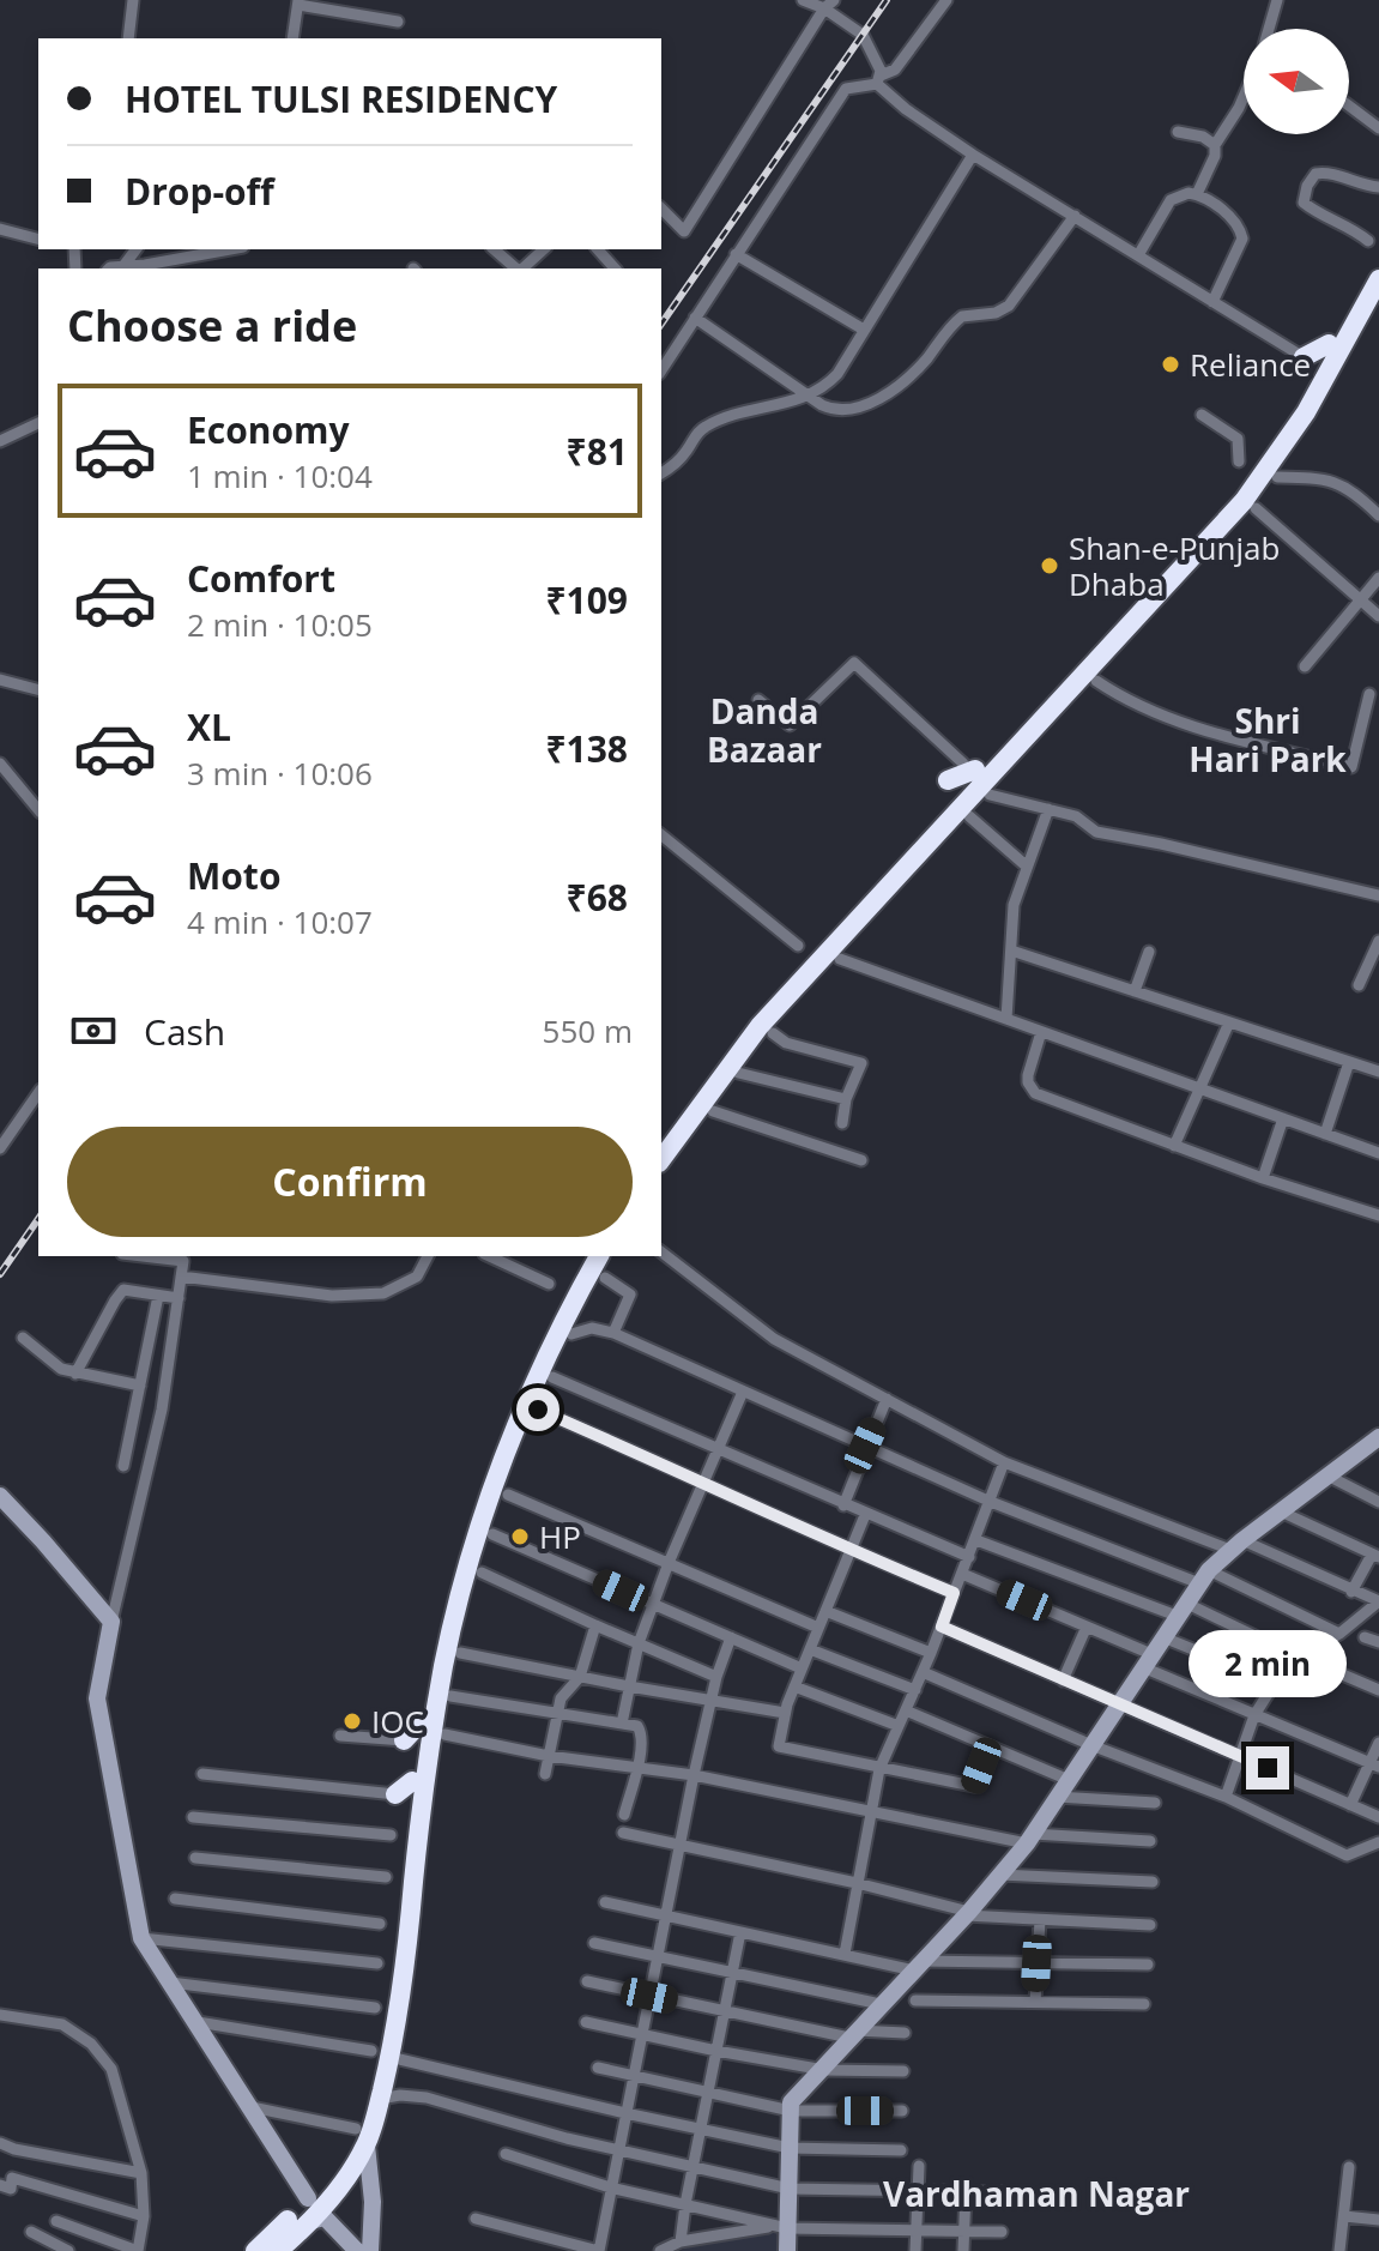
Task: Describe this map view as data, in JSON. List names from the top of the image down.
{
  "districts": ["Danda Bazaar", "Shri Hari Park", "Vardhaman Nagar"],
  "places": [
    "Reliance",
    "Shan-e-Punjab Dhaba",
    "HP",
    "IOC"
  ],
  "north": "left",
  "page": {
    "banner": ["HOTEL TULSI RESIDENCY", "Drop-off"],
    "heading": "Choose a ride",
    "list": [
      {
        "name": "Economy",
        "note": "1 min · 10:04",
        "value": "₹81"
      },
      {
        "name": "Comfort",
        "note": "2 min · 10:05",
        "value": "₹109"
      },
      {
        "name": "XL",
        "note": "3 min · 10:06",
        "value": "₹138"
      },
      {
        "name": "Moto",
        "note": "4 min · 10:07",
        "value": "₹68"
      }
    ],
    "pay": ["Cash", "550 m"],
    "buttons": "Confirm",
    "bubble": "2 min"
  }
}
